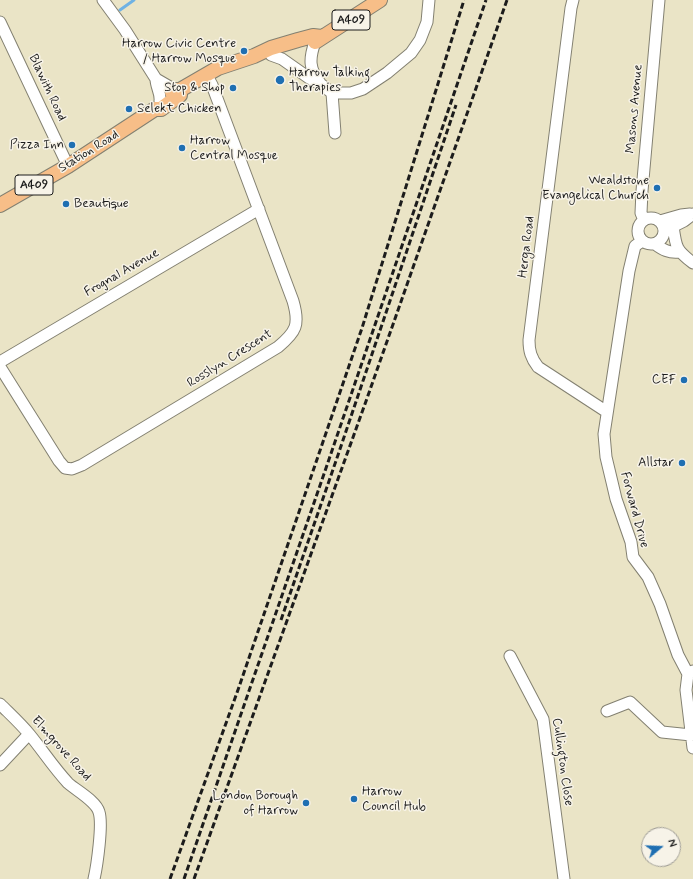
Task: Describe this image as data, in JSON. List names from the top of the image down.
{
  "streets": {
    "main road": ["A409", "Station Road"],
    "street": [
      "Blawith Road",
      "Masons Avenue",
      "Herga Road",
      "Frognal Avenue",
      "Rosslyn Crescent",
      "Forward Drive",
      "Elmgrove Road",
      "Cullington Close"
    ]
  },
  "crossings": [
    ["A409", "Station Road"],
    ["Blawith Road", "Station Road"],
    ["Station Road", "Rosslyn Crescent"],
    ["Herga Road", "Forward Drive"],
    ["Frognal Avenue", "Rosslyn Crescent"]
  ],
  "places": [
    "Harrow Civic Centre / Harrow Mosque",
    "Harrow Talking Therapies",
    "Stop & Shop",
    "Selekt Chicken",
    "Pizza Inn",
    "Harrow Central Mosque",
    "Wealdstone Evangelical Church",
    "Beautique",
    "CEF",
    "Allstar",
    "Harrow Council Hub",
    "London Borough of Harrow"
  ],
  "north": "right"
}
